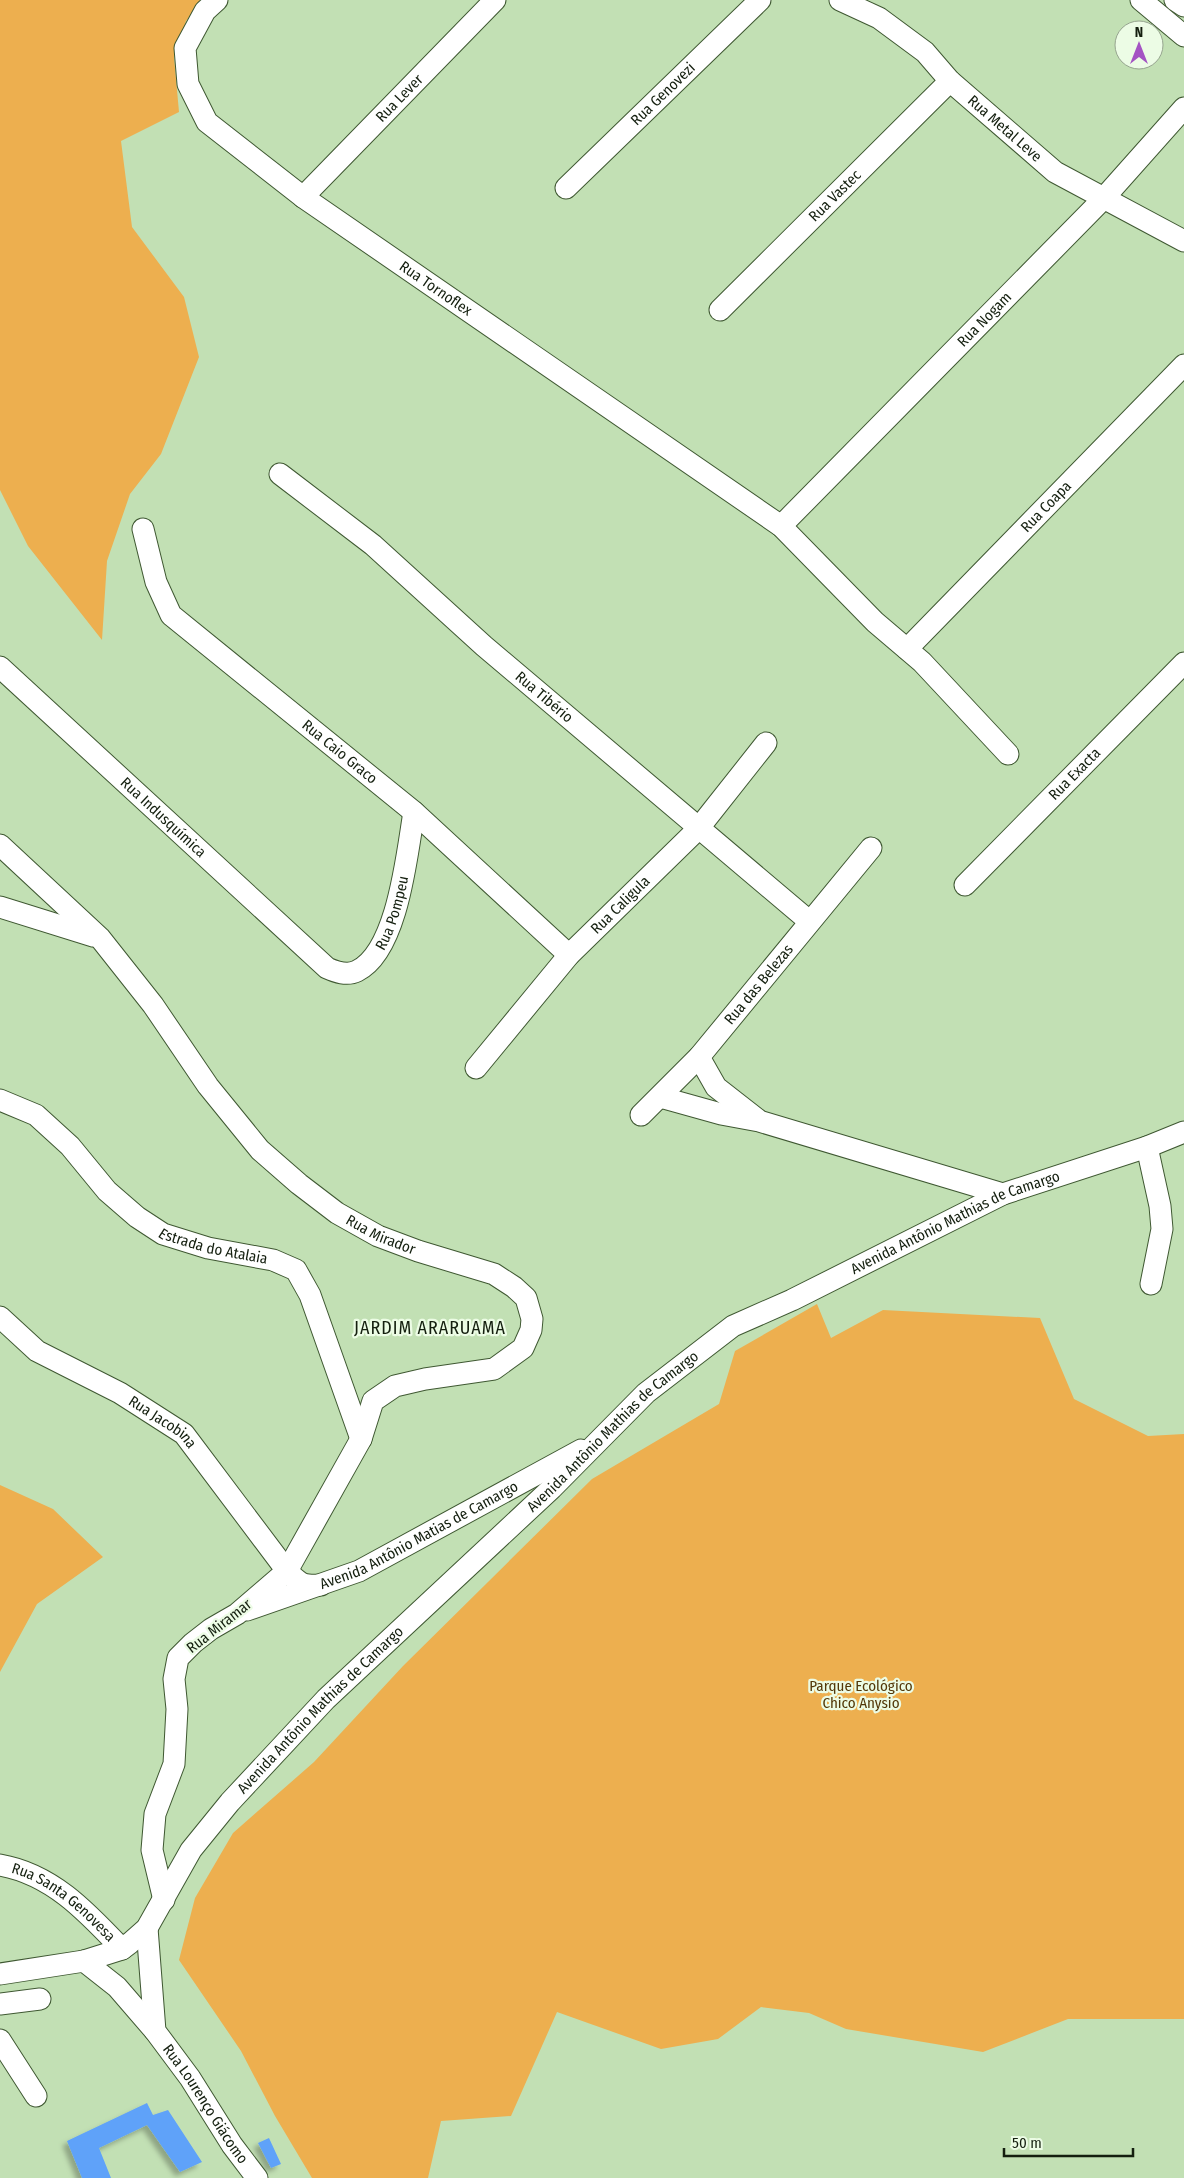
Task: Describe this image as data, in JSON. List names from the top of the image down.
{
  "streets": {
    "street": [
      "Rua Genovezi",
      "Rua Lever",
      "Rua Metal Leve",
      "Rua Vastec",
      "Rua Tornoflex",
      "Rua Nogam",
      "Rua Coapa",
      "Rua Tibério",
      "Rua Caio Graco",
      "Rua Exacta",
      "Rua Indusquímica",
      "Rua Caligula",
      "Rua Pompeu",
      "Rua das Belezas",
      "Avenida Antônio Mathias de Camargo",
      "Rua Mirador",
      "Estrada do Atalaia",
      "Rua Jacobina",
      "Avenida Antônio Matias de Camargo",
      "Rua Miramar",
      "Rua Santa Genovesa",
      "Rua Lourenço Giácomo"
    ]
  },
  "crossings": [
    ["Rua Lever", "Rua Tornoflex"],
    ["Rua Metal Leve", "Rua Vastec"],
    ["Rua Metal Leve", "Rua Nogam"],
    ["Rua Tornoflex", "Rua Nogam"],
    ["Rua Tibério", "Rua Caligula"],
    ["Rua Tibério", "Rua das Belezas"],
    ["Rua Caio Graco", "Rua Caligula"],
    ["Rua Caio Graco", "Rua Pompeu"],
    ["Rua Indusquímica", "Rua Pompeu"],
    ["Avenida Antônio Mathias de Camargo", "Avenida Antônio Matias de Camargo"],
    ["Avenida Antônio Mathias de Camargo", "Rua Miramar"],
    ["Rua Mirador", "Estrada do Atalaia"],
    ["Rua Mirador", "Rua Miramar"],
    ["Estrada do Atalaia", "Rua Miramar"],
    ["Rua Jacobina", "Avenida Antônio Matias de Camargo"],
    ["Rua Jacobina", "Rua Miramar"],
    ["Avenida Antônio Matias de Camargo", "Rua Miramar"]
  ],
  "districts": ["JARDIM ARARUAMA"],
  "parks": ["Parque Ecológico Chico Anysio"],
  "scale_bar": "50 m",
  "north": "top"
}
